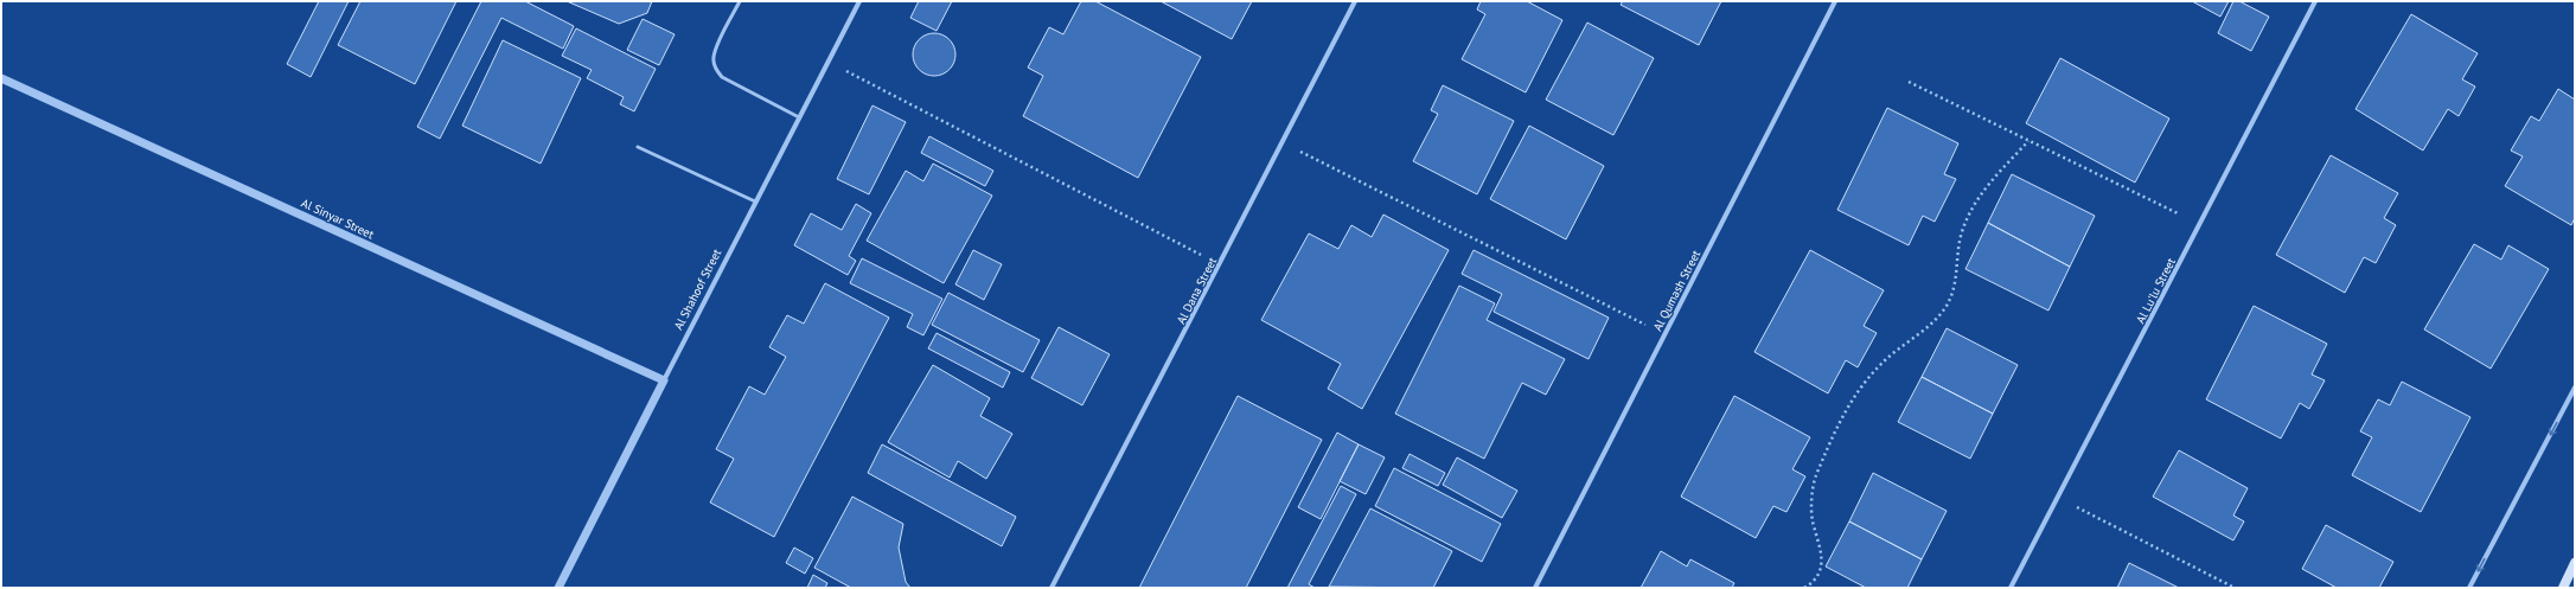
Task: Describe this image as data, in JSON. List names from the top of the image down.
{
  "streets": {
    "street": [
      "Al Sinyar Street",
      "Al Shahoof Street",
      "Al Dana Street",
      "Al Qumash Street",
      "Al Lu'lu Street"
    ]
  },
  "crossings": [
    ["Al Sinyar Street", "Al Shahoof Street"]
  ]
}
